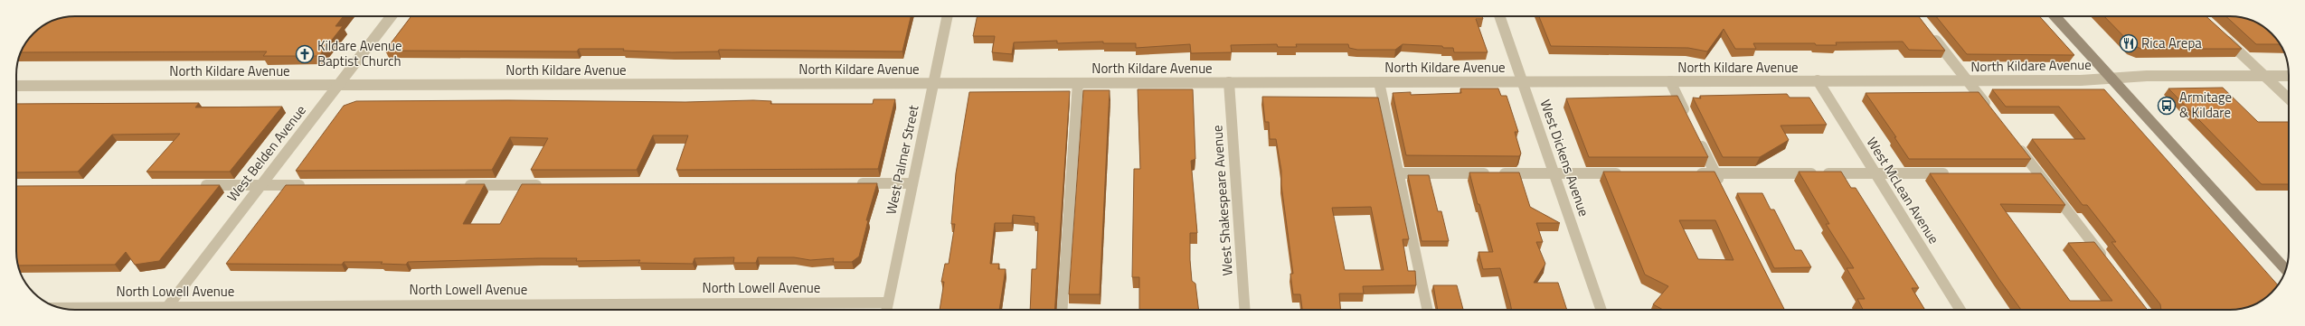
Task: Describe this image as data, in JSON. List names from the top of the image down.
{
  "streets": {
    "street": [
      "North Kildare Avenue",
      "West Belden Avenue",
      "West Dickens Avenue",
      "West Palmer Street",
      "West McLean Avenue",
      "West Shakespeare Avenue",
      "North Lowell Avenue"
    ]
  },
  "crossings": [
    ["North Kildare Avenue", "West Belden Avenue"],
    ["North Kildare Avenue", "West Dickens Avenue"],
    ["North Kildare Avenue", "West Palmer Street"],
    ["North Kildare Avenue", "West McLean Avenue"],
    ["North Kildare Avenue", "West Shakespeare Avenue"],
    ["West Palmer Street", "North Lowell Avenue"]
  ],
  "places": {
    "restaurant": ["Rica Arepa"],
    "church": ["Kildare Avenue Baptist Church"],
    "bus stop": ["Armitage & Kildare"]
  }
}
